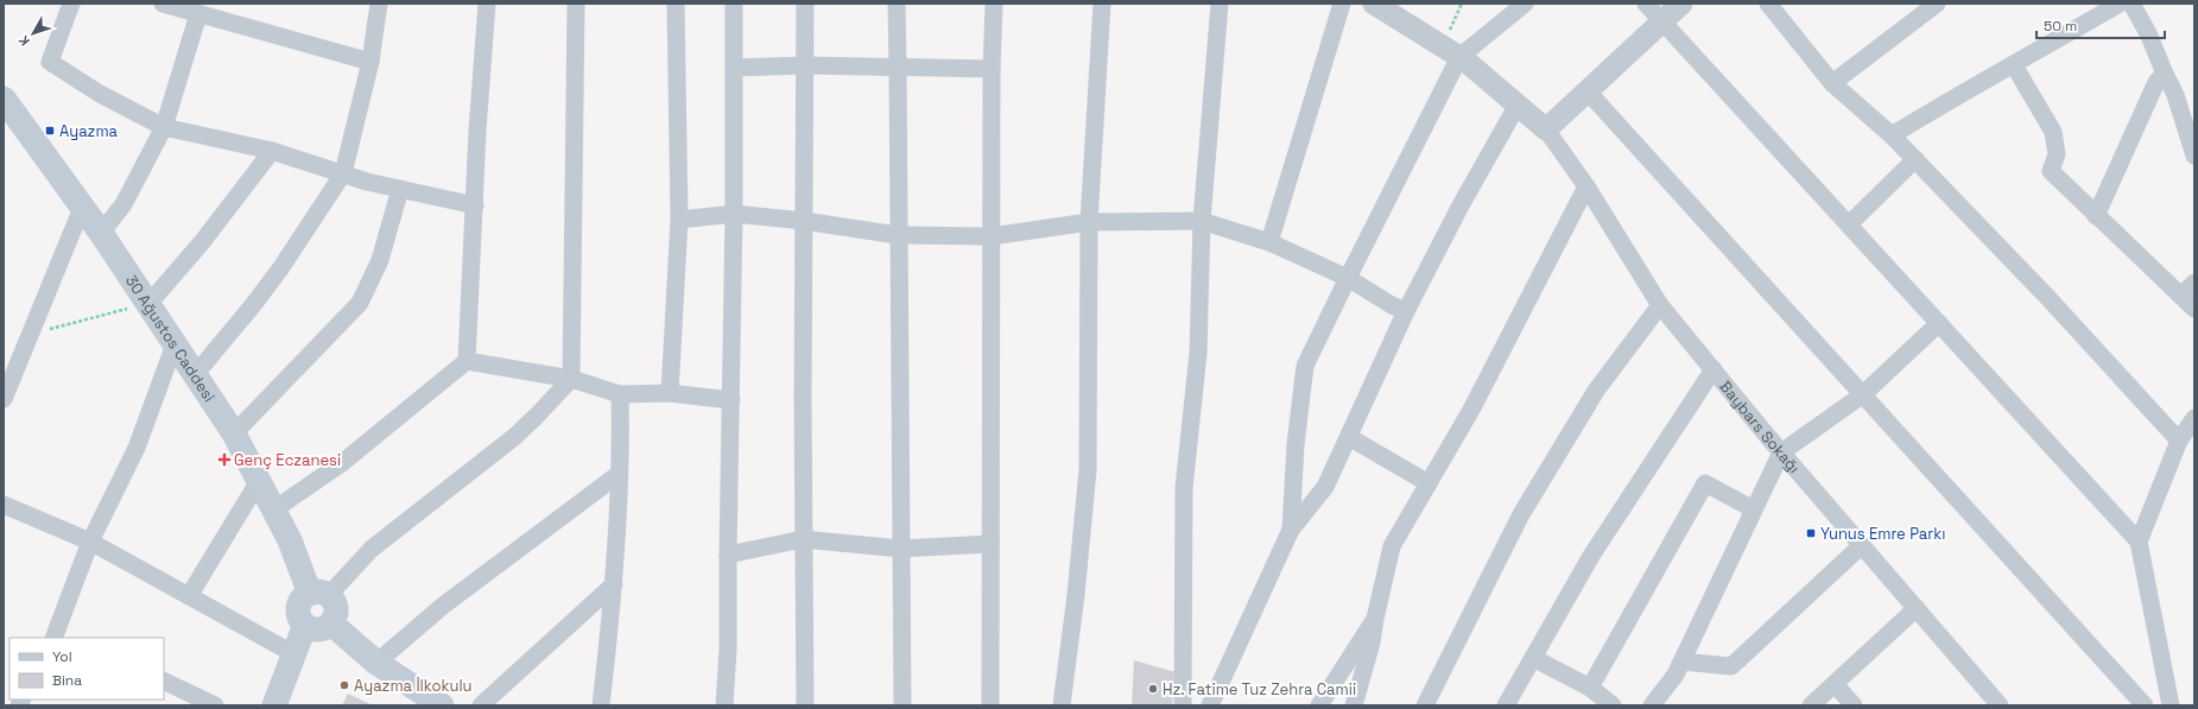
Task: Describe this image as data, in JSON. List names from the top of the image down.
{
  "streets": {
    "main road": ["30 Ağustos Caddesi"],
    "street": ["Baybars Sokağı"]
  },
  "places": {
    "transit": ["Ayazma", "Yunus Emre Parkı"],
    "health": ["Genç Eczanesi"],
    "other": ["Ayazma İlkokulu", "Hz. Fatime Tuz Zehra Camii"]
  },
  "legend": ["Yol", "Bina"],
  "scale_bar": "50 m",
  "north": "bottom left"
}
